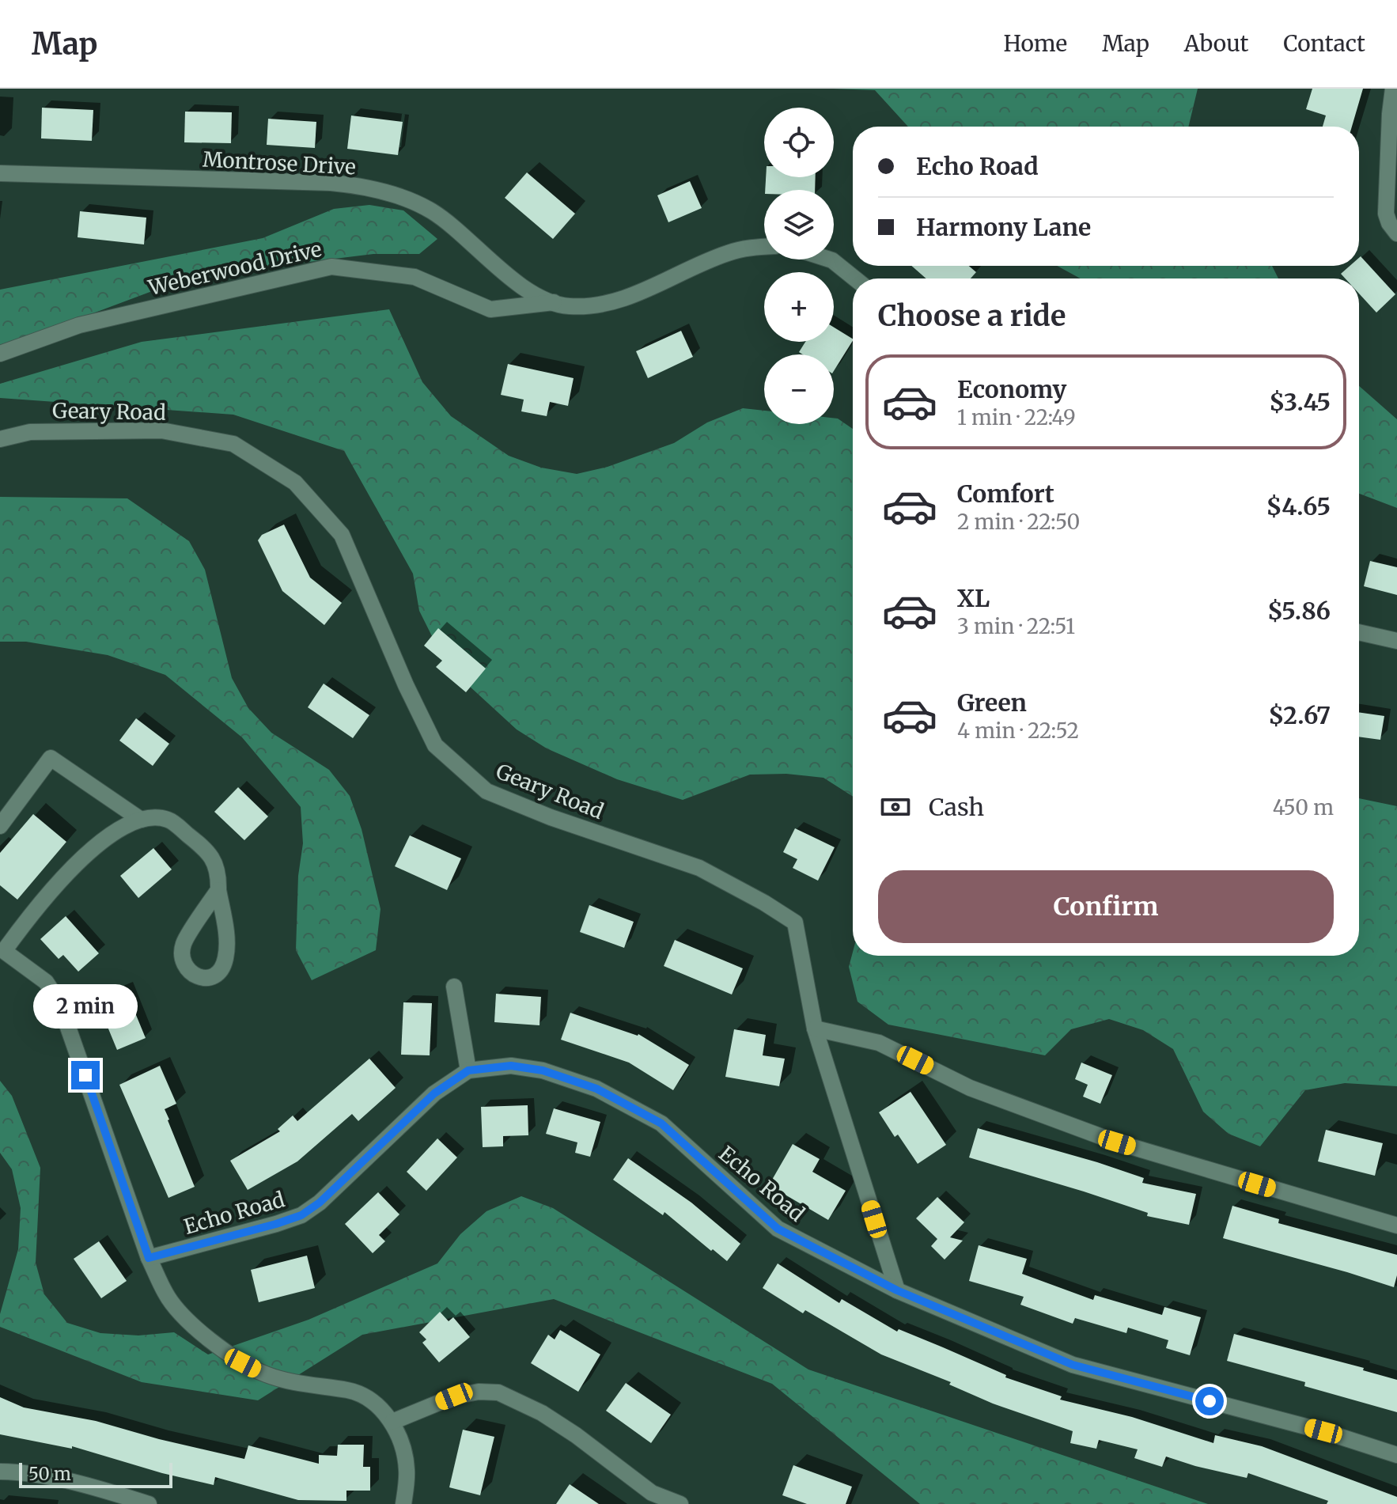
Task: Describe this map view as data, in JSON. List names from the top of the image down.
{
  "streets": {
    "street": [
      "Montrose Drive",
      "Weberwood Drive",
      "Geary Road",
      "Echo Road"
    ]
  },
  "crossings": [
    ["Montrose Drive", "Weberwood Drive"],
    ["Geary Road", "Echo Road"]
  ],
  "scale_bar": "50 m",
  "page": {
    "header": "Map",
    "nav": [
      "Home",
      "Map",
      "About",
      "Contact"
    ],
    "map_buttons": ["+", "−"],
    "banner": ["Echo Road", "Harmony Lane"],
    "heading": "Choose a ride",
    "list": [
      {
        "name": "Economy",
        "note": "1 min · 22:49",
        "value": "$3.45"
      },
      {
        "name": "Comfort",
        "note": "2 min · 22:50",
        "value": "$4.65"
      },
      {
        "name": "XL",
        "note": "3 min · 22:51",
        "value": "$5.86"
      },
      {
        "name": "Green",
        "note": "4 min · 22:52",
        "value": "$2.67"
      }
    ],
    "pay": ["Cash", "450 m"],
    "buttons": "Confirm",
    "bubble": "2 min",
    "scale": "50 m"
  }
}
